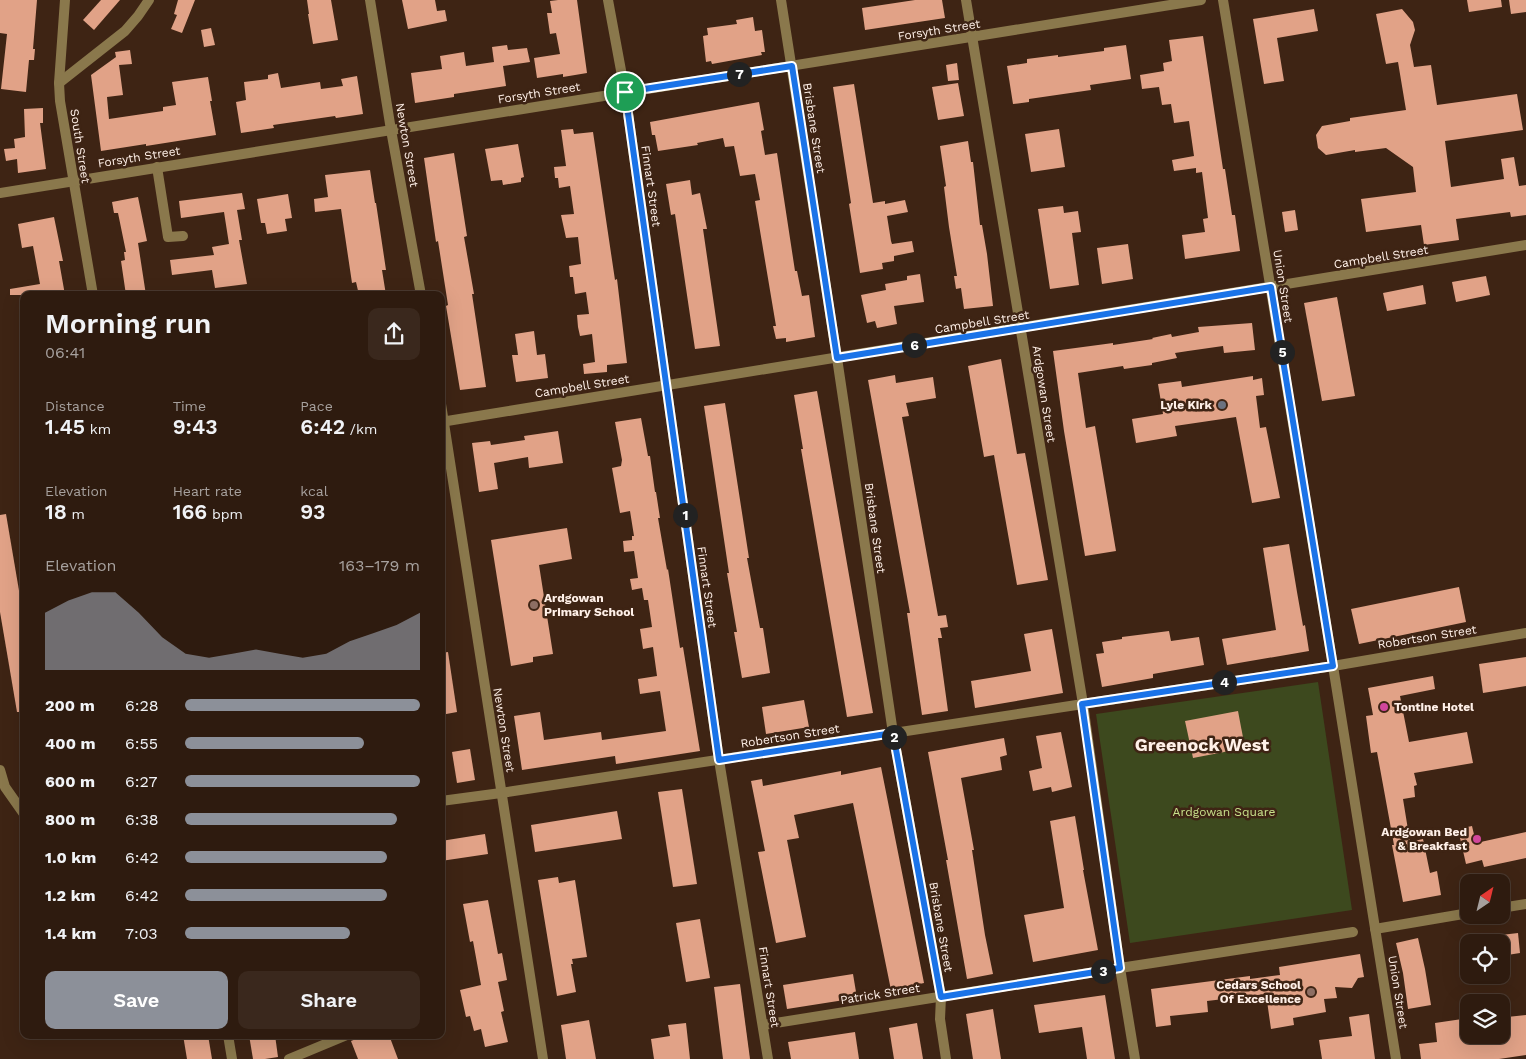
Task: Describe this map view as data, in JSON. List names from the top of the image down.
{
  "streets": {
    "street": [
      "Forsyth Street",
      "Brisbane Street",
      "Newton Street",
      "South Street",
      "Finnart Street",
      "Campbell Street",
      "Union Street",
      "Ardgowan Street",
      "Robertson Street",
      "Patrick Street"
    ]
  },
  "crossings": [
    ["Forsyth Street", "Brisbane Street"],
    ["Forsyth Street", "Newton Street"],
    ["Forsyth Street", "South Street"],
    ["Forsyth Street", "Finnart Street"],
    ["Forsyth Street", "Ardgowan Street"],
    ["Brisbane Street", "Campbell Street"],
    ["Brisbane Street", "Robertson Street"],
    ["Brisbane Street", "Patrick Street"],
    ["Newton Street", "Robertson Street"],
    ["Finnart Street", "Campbell Street"],
    ["Finnart Street", "Robertson Street"],
    ["Finnart Street", "Patrick Street"],
    ["Campbell Street", "Union Street"],
    ["Campbell Street", "Ardgowan Street"],
    ["Union Street", "Robertson Street"],
    ["Ardgowan Street", "Robertson Street"]
  ],
  "districts": ["Greenock West"],
  "parks": ["Ardgowan Square"],
  "places": [
    "Lyle Kirk",
    "Ardgowan Primary School",
    "Tontine Hotel",
    "Ardgowan Bed & Breakfast",
    "Cedars School Of Excellence"
  ],
  "north": "top right",
  "page": {
    "pins": [
      "7",
      "6",
      "5",
      "1",
      "4",
      "2",
      "3"
    ],
    "heading": ["Morning run", "06:41"],
    "stats": [
      ["Distance", "1.45 km"],
      ["Time", "9:43"],
      ["Pace", "6:42 /km"],
      ["Elevation", "18 m"],
      ["Heart rate", "166 bpm"],
      ["kcal", "93"]
    ],
    "chart": ["Elevation", "163–179 m"],
    "list": [
      {
        "name": "200 m",
        "note": "6:28"
      },
      {
        "name": "400 m",
        "note": "6:55"
      },
      {
        "name": "600 m",
        "note": "6:27"
      },
      {
        "name": "800 m",
        "note": "6:38"
      },
      {
        "name": "1.0 km",
        "note": "6:42"
      },
      {
        "name": "1.2 km",
        "note": "6:42"
      },
      {
        "name": "1.4 km",
        "note": "7:03"
      }
    ],
    "buttons": ["Save", "Share"]
  }
}
